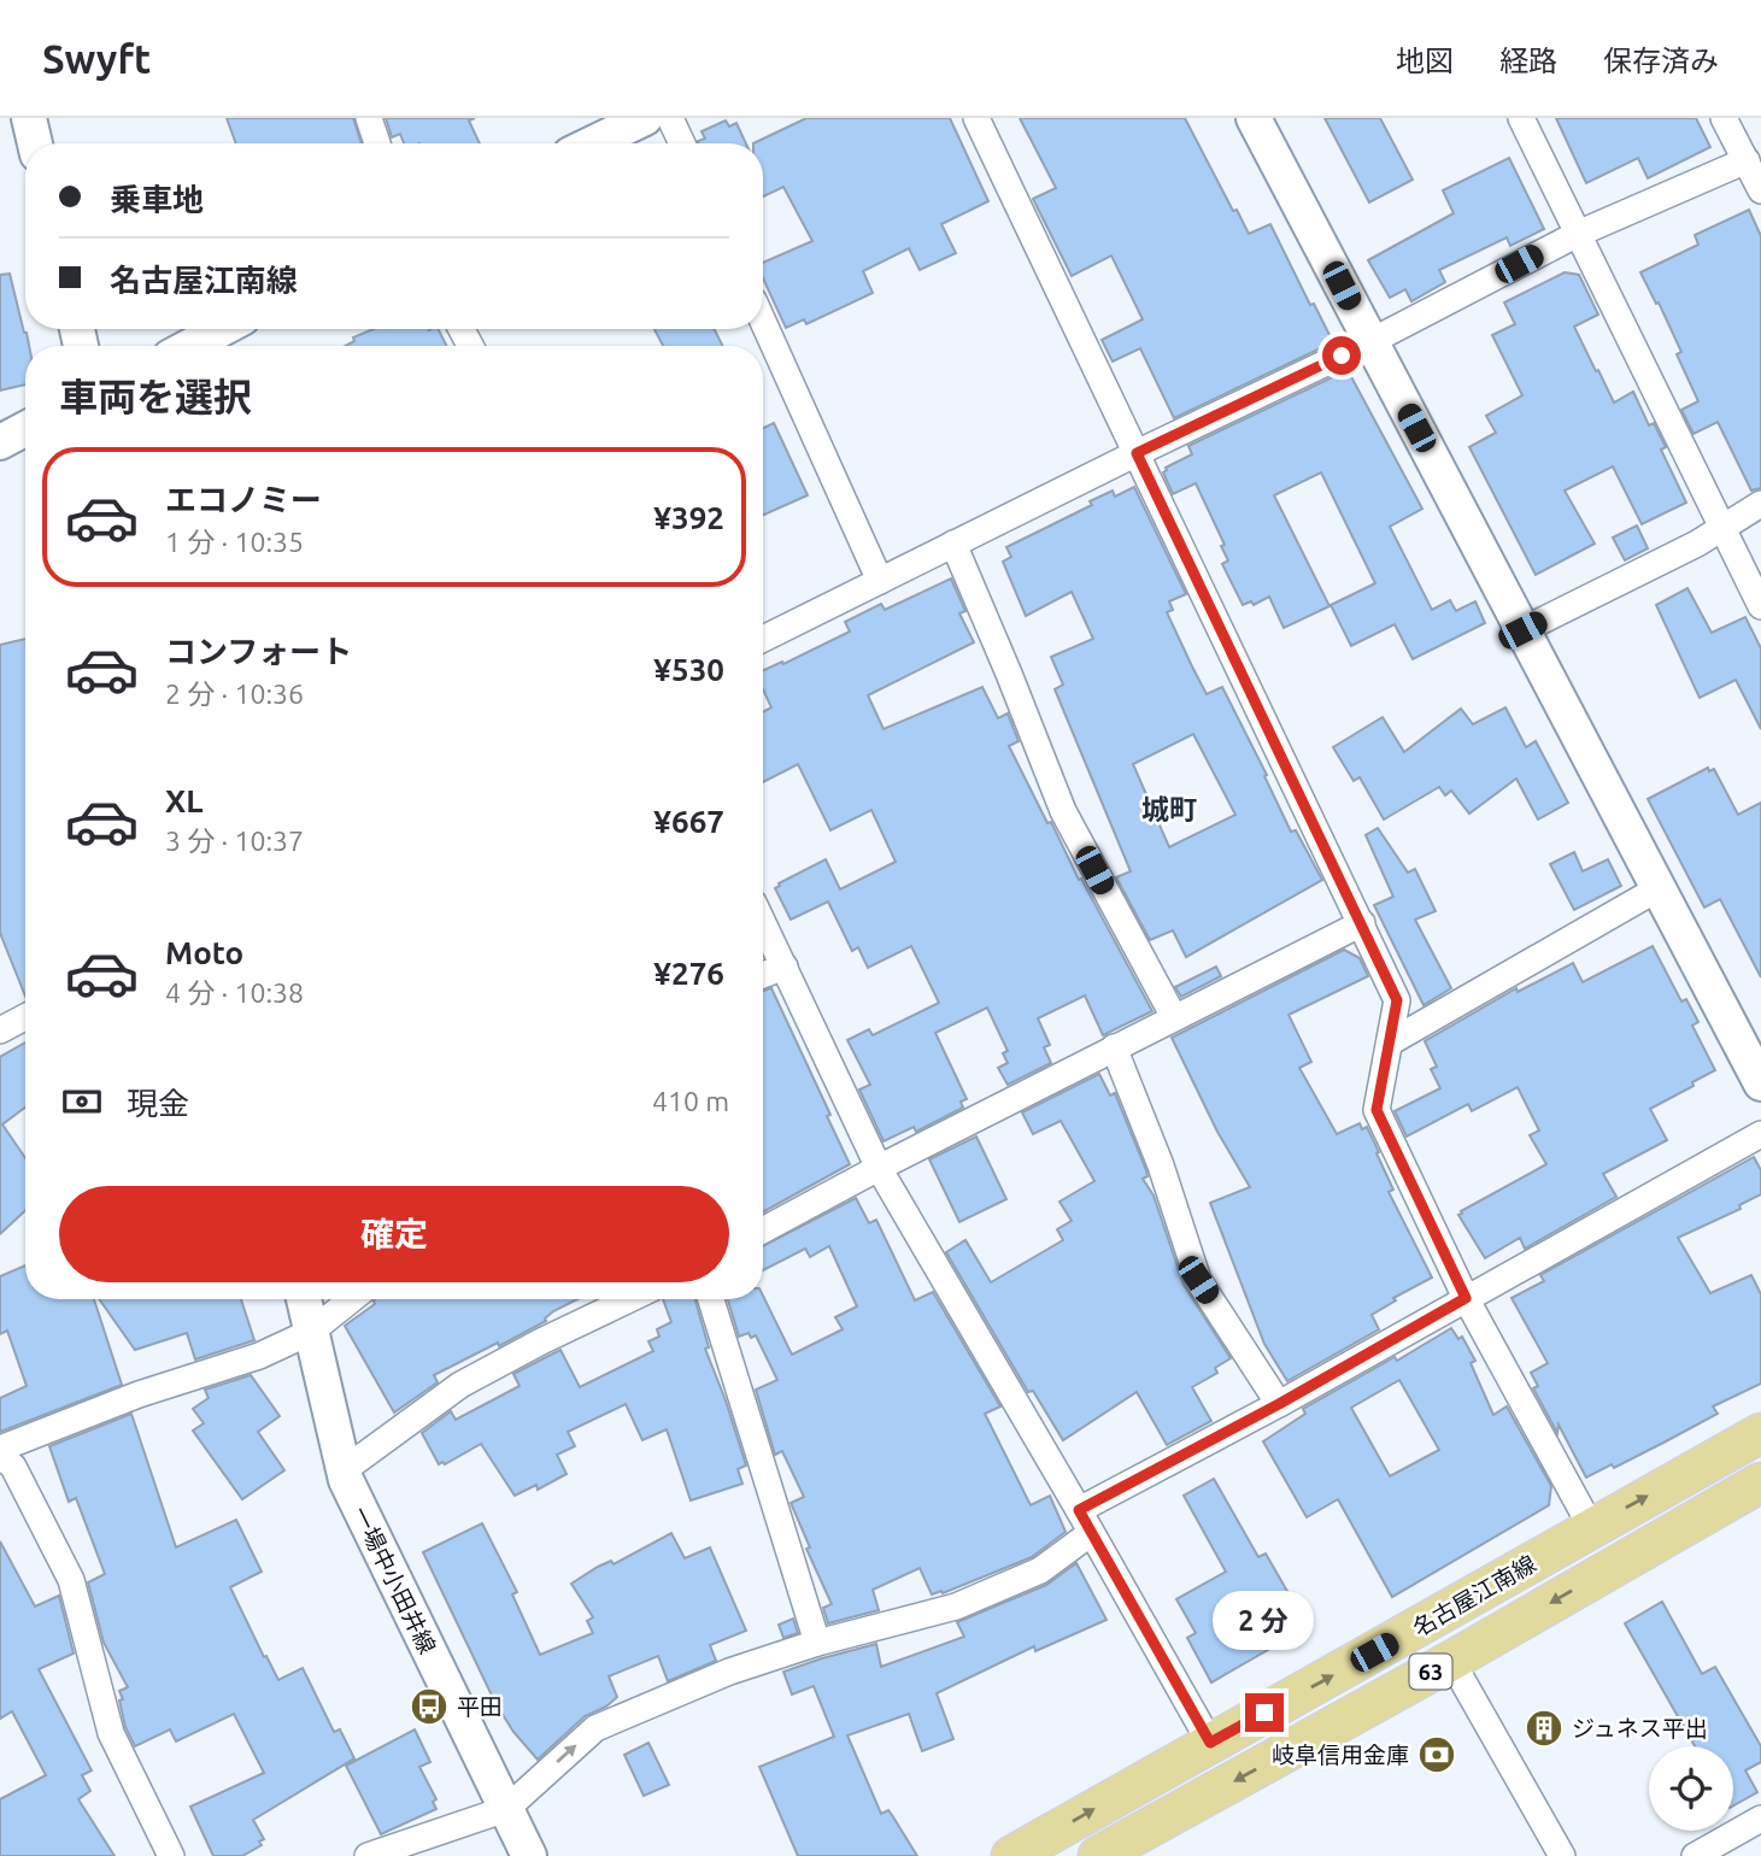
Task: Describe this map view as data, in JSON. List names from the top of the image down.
{
  "streets": {
    "main road": ["名古屋江南線", "63"],
    "street": ["一場中小田井線"]
  },
  "districts": ["城町"],
  "places": {
    "bus stop": ["平田"],
    "building": ["ジュネス平出"],
    "bank": ["岐阜信用金庫"]
  },
  "page": {
    "header": "Swyft",
    "nav": ["地図", "経路", "保存済み"],
    "banner": ["乗車地", "名古屋江南線"],
    "heading": "車両を選択",
    "list": [
      {
        "name": "エコノミー",
        "note": "1 分 · 10:35",
        "value": "¥392"
      },
      {
        "name": "コンフォート",
        "note": "2 分 · 10:36",
        "value": "¥530"
      },
      {
        "name": "XL",
        "note": "3 分 · 10:37",
        "value": "¥667"
      },
      {
        "name": "Moto",
        "note": "4 分 · 10:38",
        "value": "¥276"
      }
    ],
    "pay": ["現金", "410 m"],
    "buttons": "確定",
    "bubble": "2 分"
  }
}
